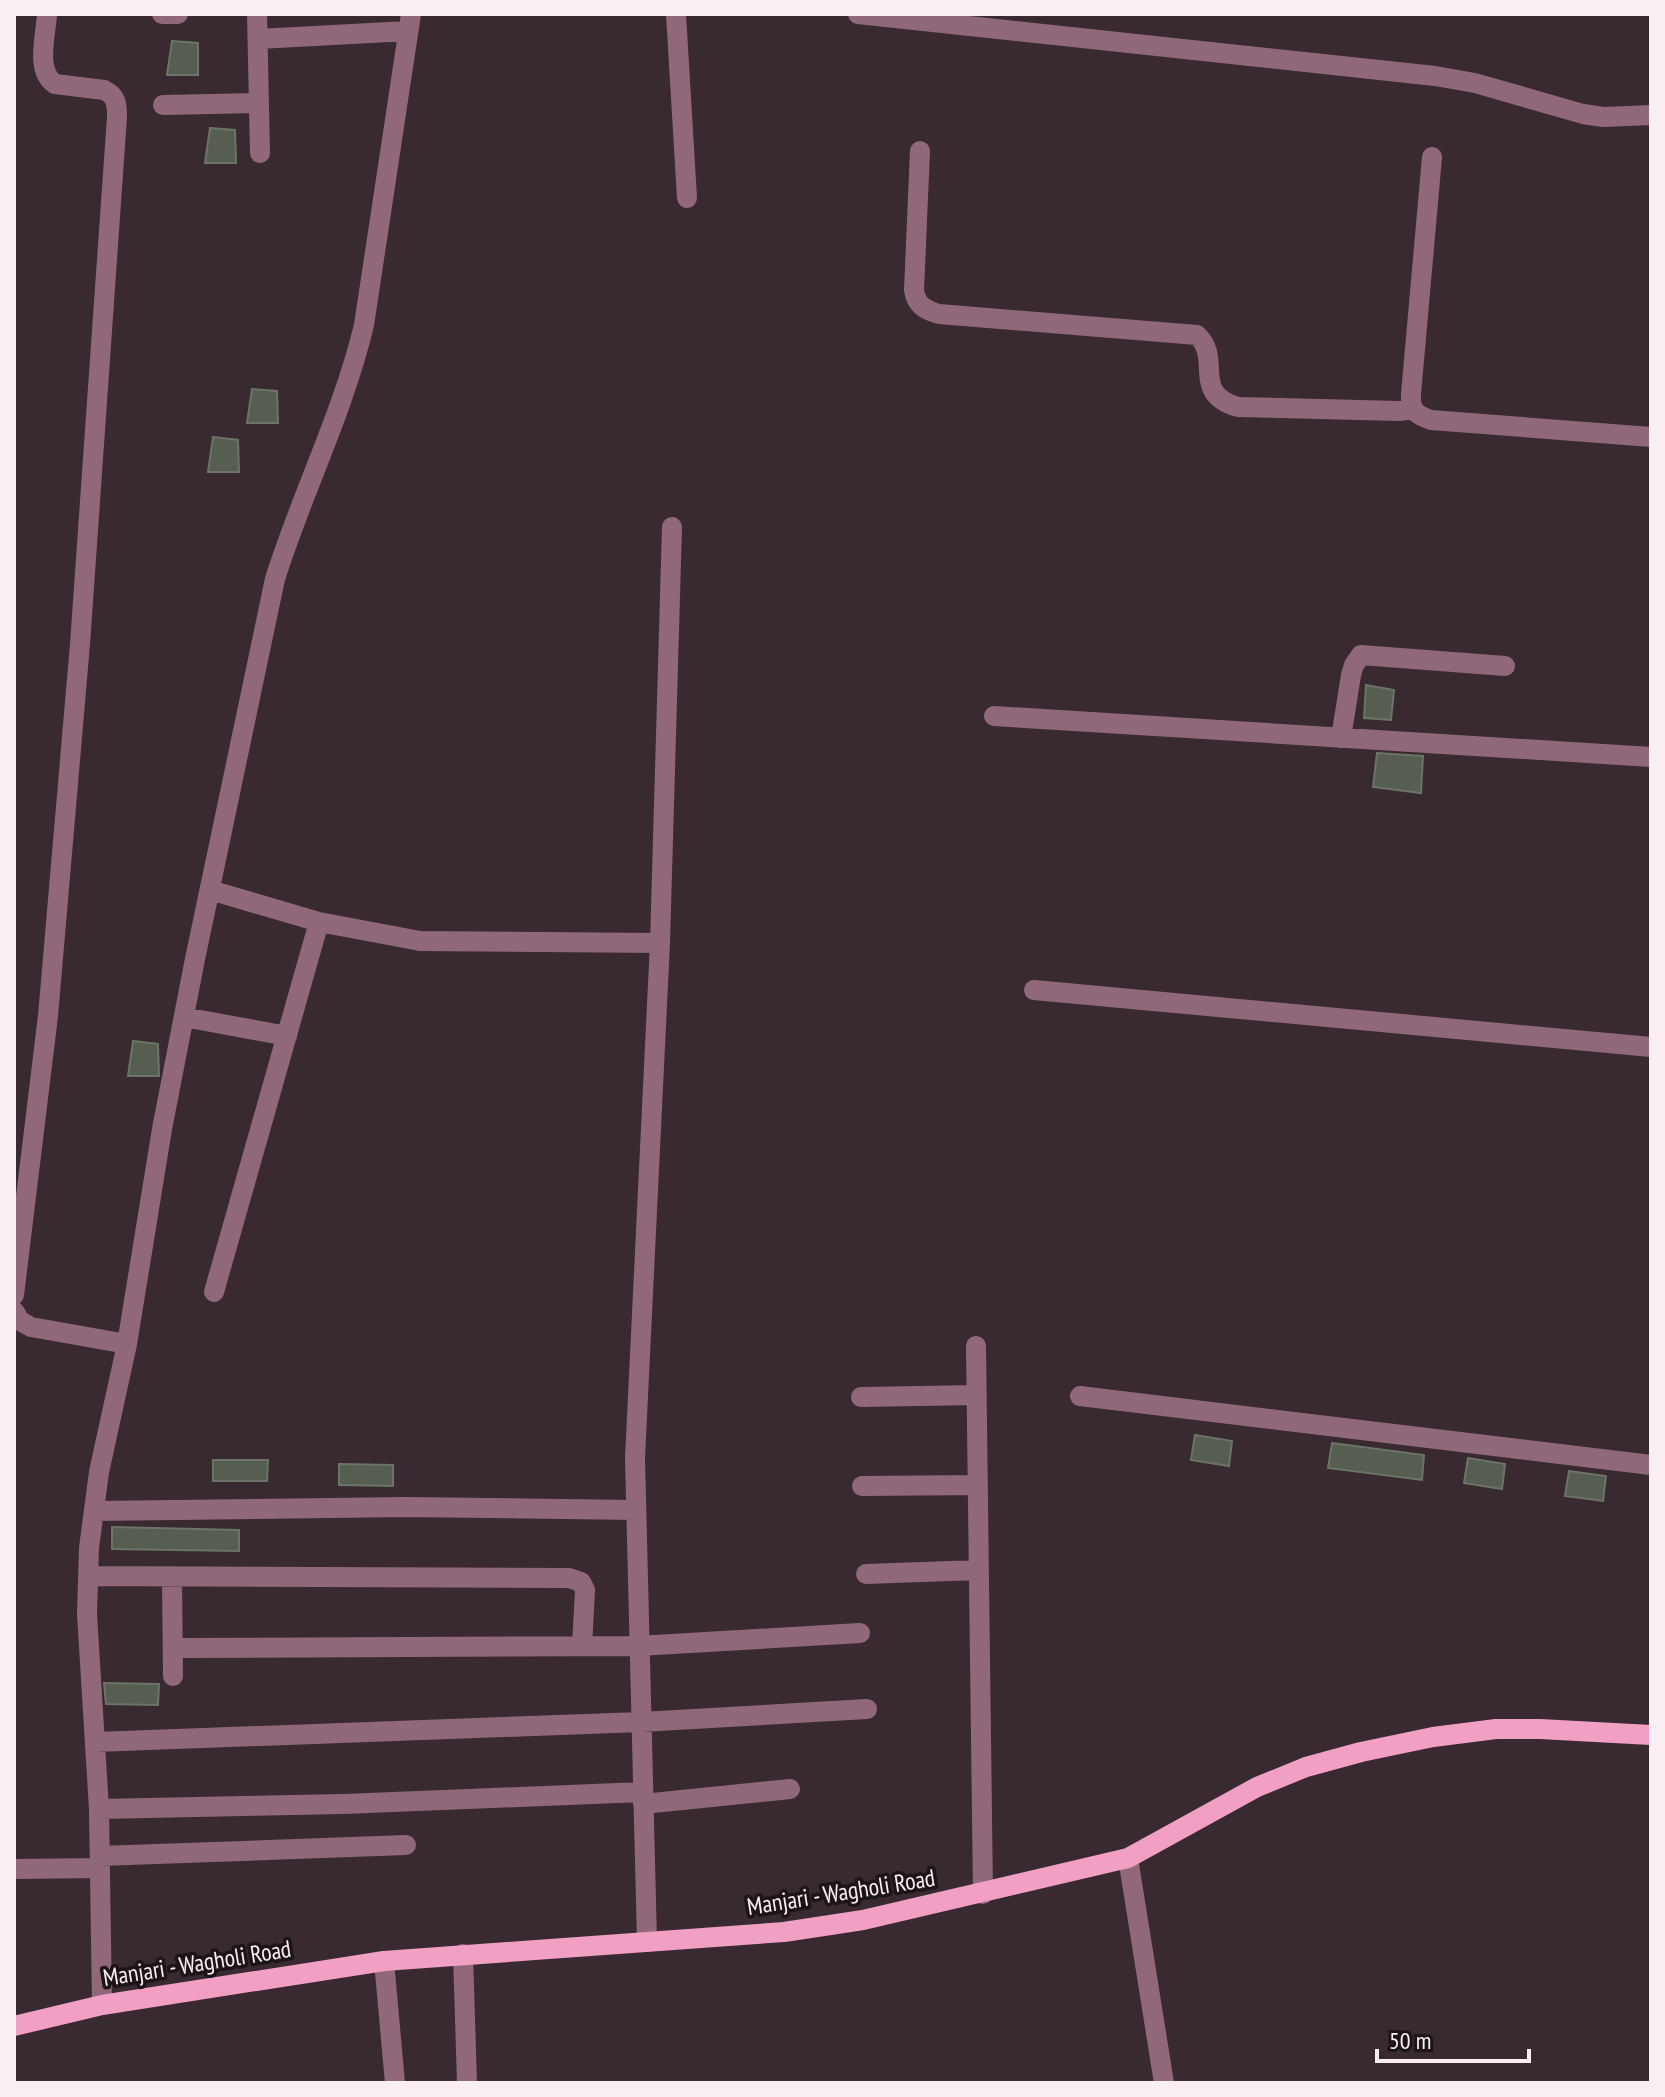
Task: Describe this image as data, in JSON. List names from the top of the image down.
{
  "streets": {
    "main road": ["Manjari - Wagholi Road"]
  },
  "scale_bar": "50 m"
}
